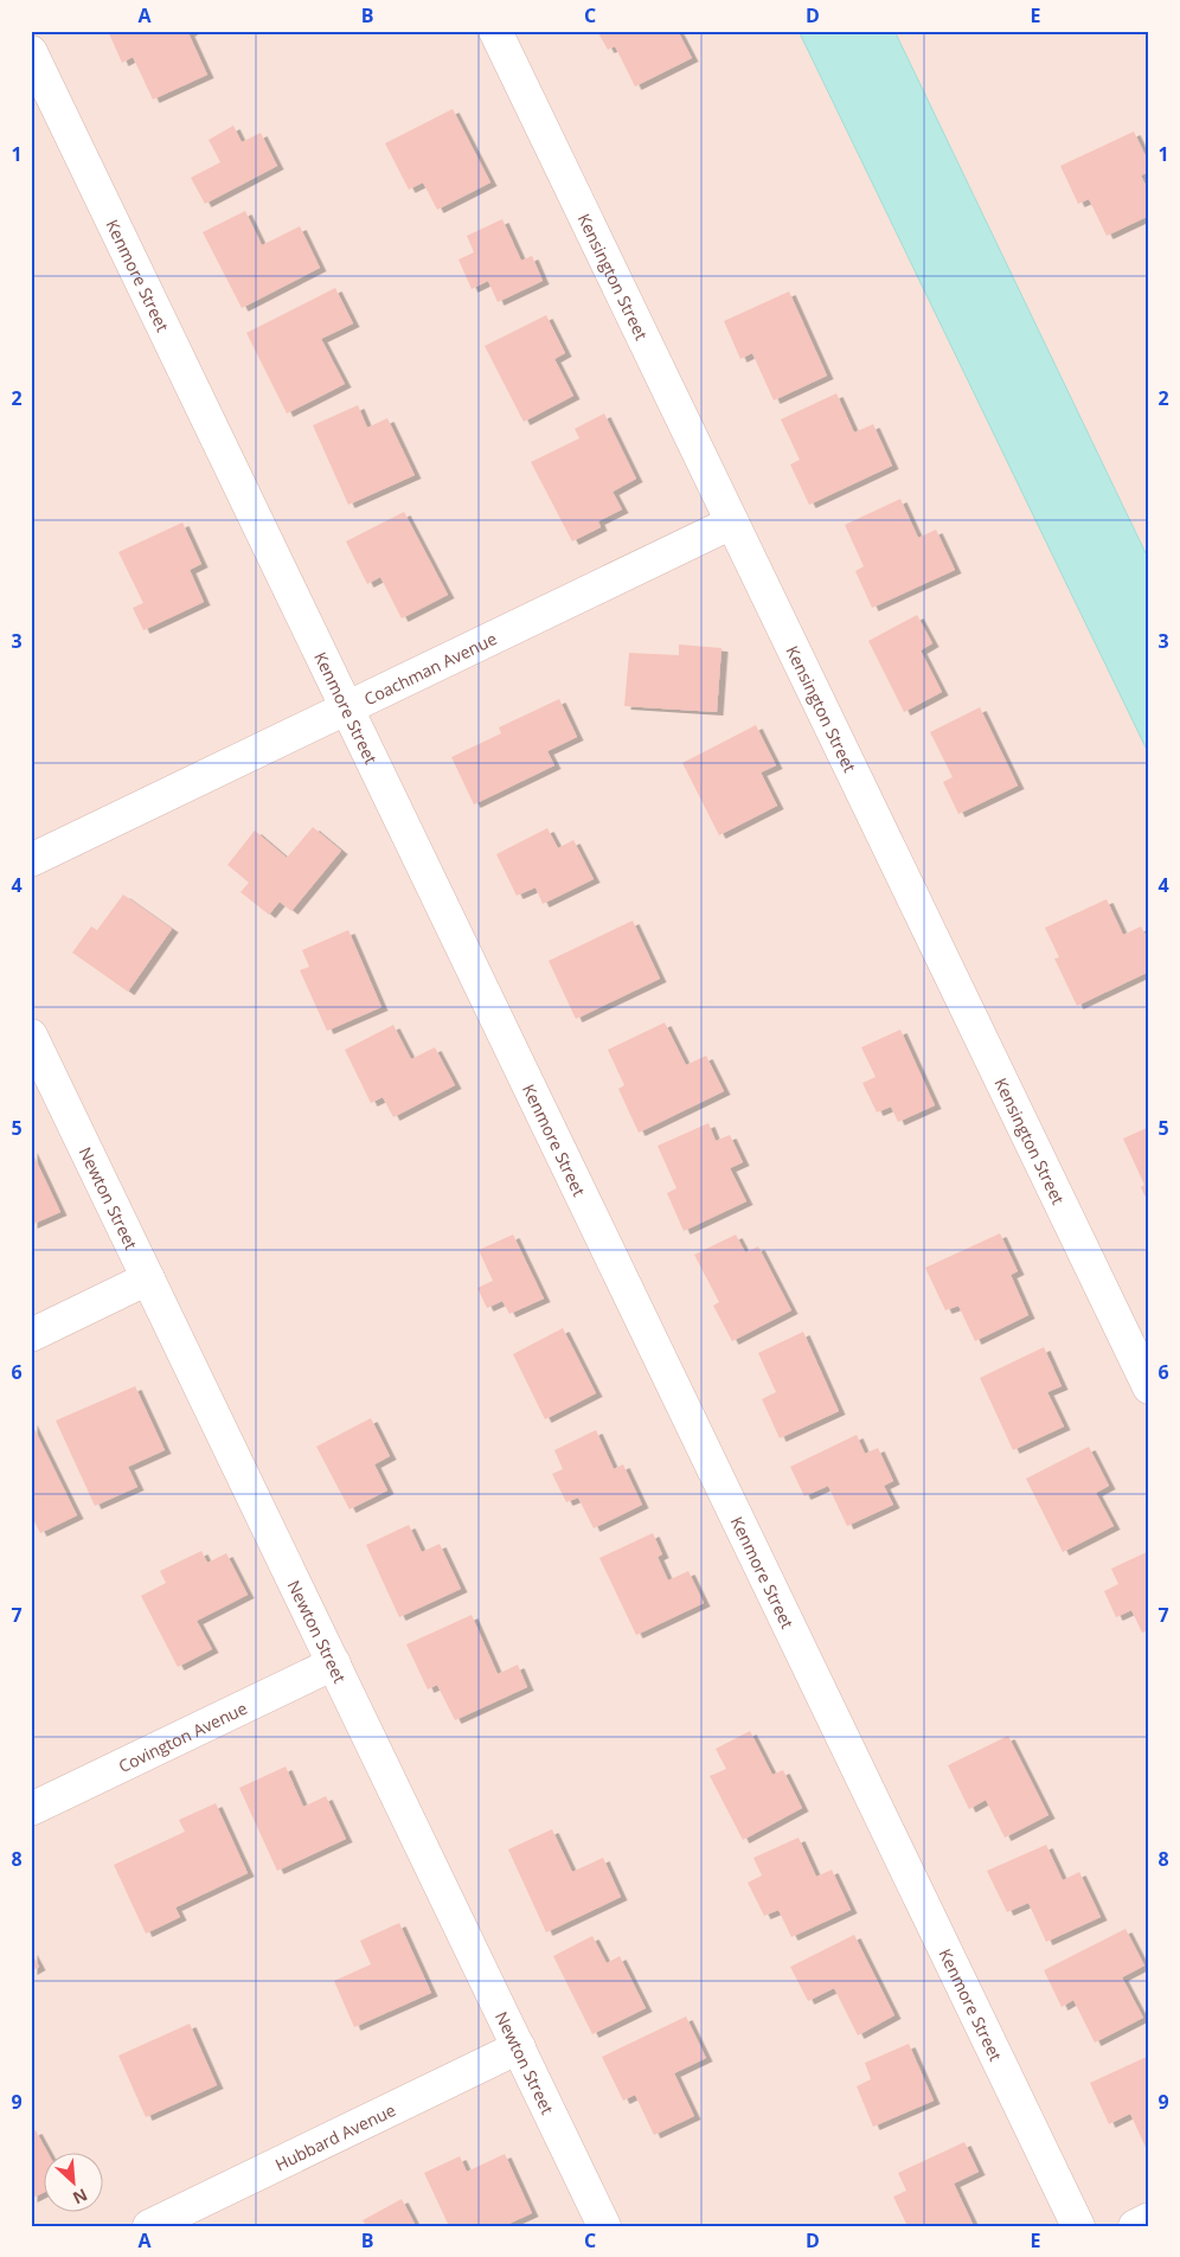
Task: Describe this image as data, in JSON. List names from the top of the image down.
{
  "streets": {
    "street": [
      "Kenmore Street",
      "Kensington Street",
      "Coachman Avenue",
      "Newton Street",
      "Covington Avenue",
      "Hubbard Avenue"
    ]
  },
  "crossings": [
    ["Kenmore Street", "Coachman Avenue"],
    ["Kensington Street", "Coachman Avenue"],
    ["Newton Street", "Covington Avenue"],
    ["Newton Street", "Hubbard Avenue"]
  ],
  "north": "bottom right",
  "grid": {
    "columns": [
      "A",
      "B",
      "C",
      "D",
      "E"
    ],
    "rows": [
      "1",
      "2",
      "3",
      "4",
      "5",
      "6",
      "7",
      "8",
      "9"
    ]
  }
}
